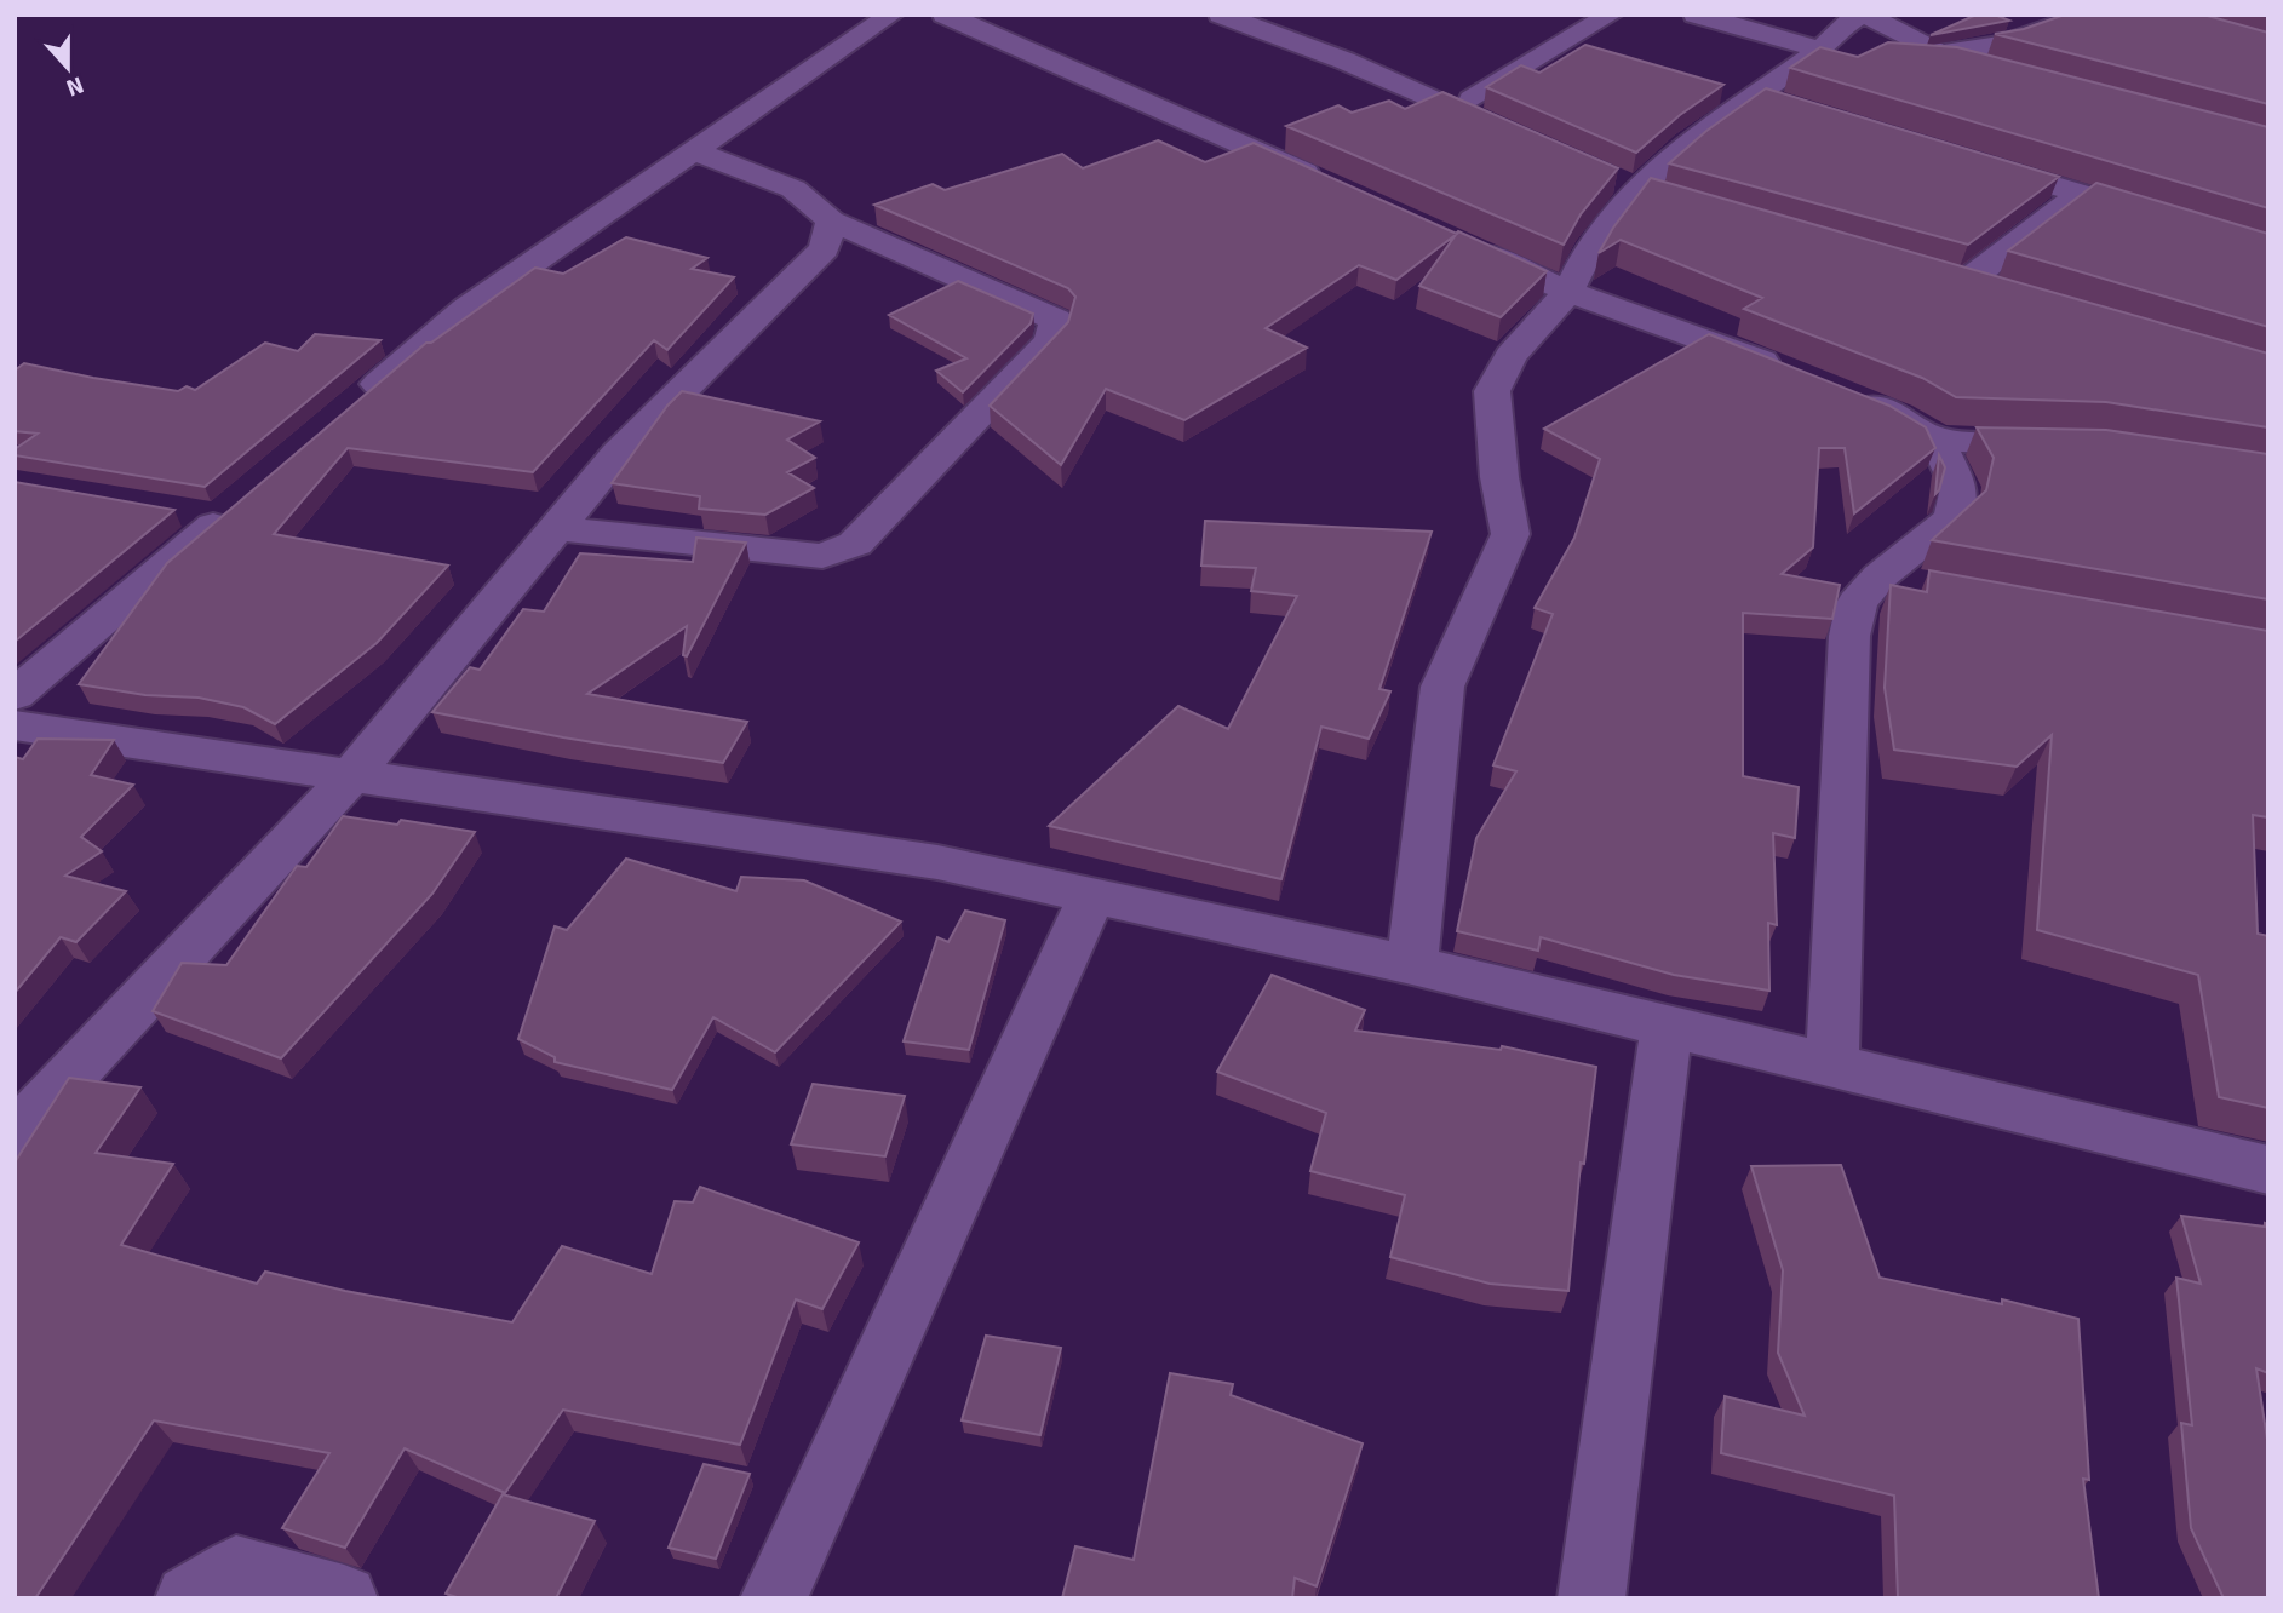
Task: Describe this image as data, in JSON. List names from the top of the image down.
{
  "north": "bottom"
}
